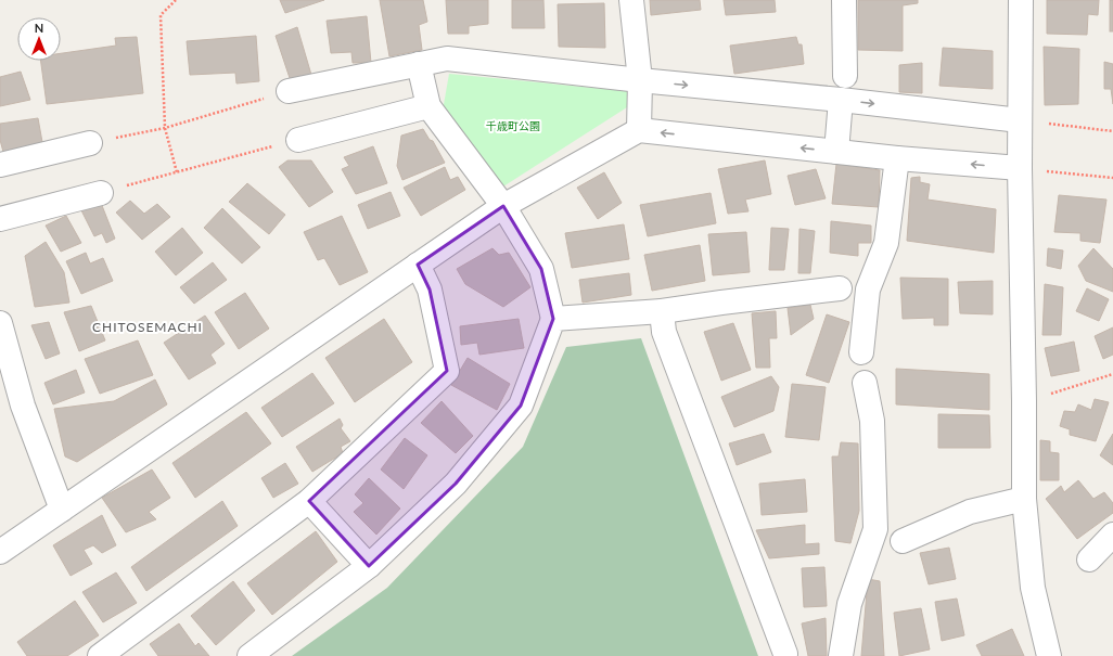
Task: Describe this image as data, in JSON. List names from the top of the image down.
{
  "districts": ["CHITOSEMACHI"],
  "parks": ["千歳町公園"],
  "north": "top"
}
